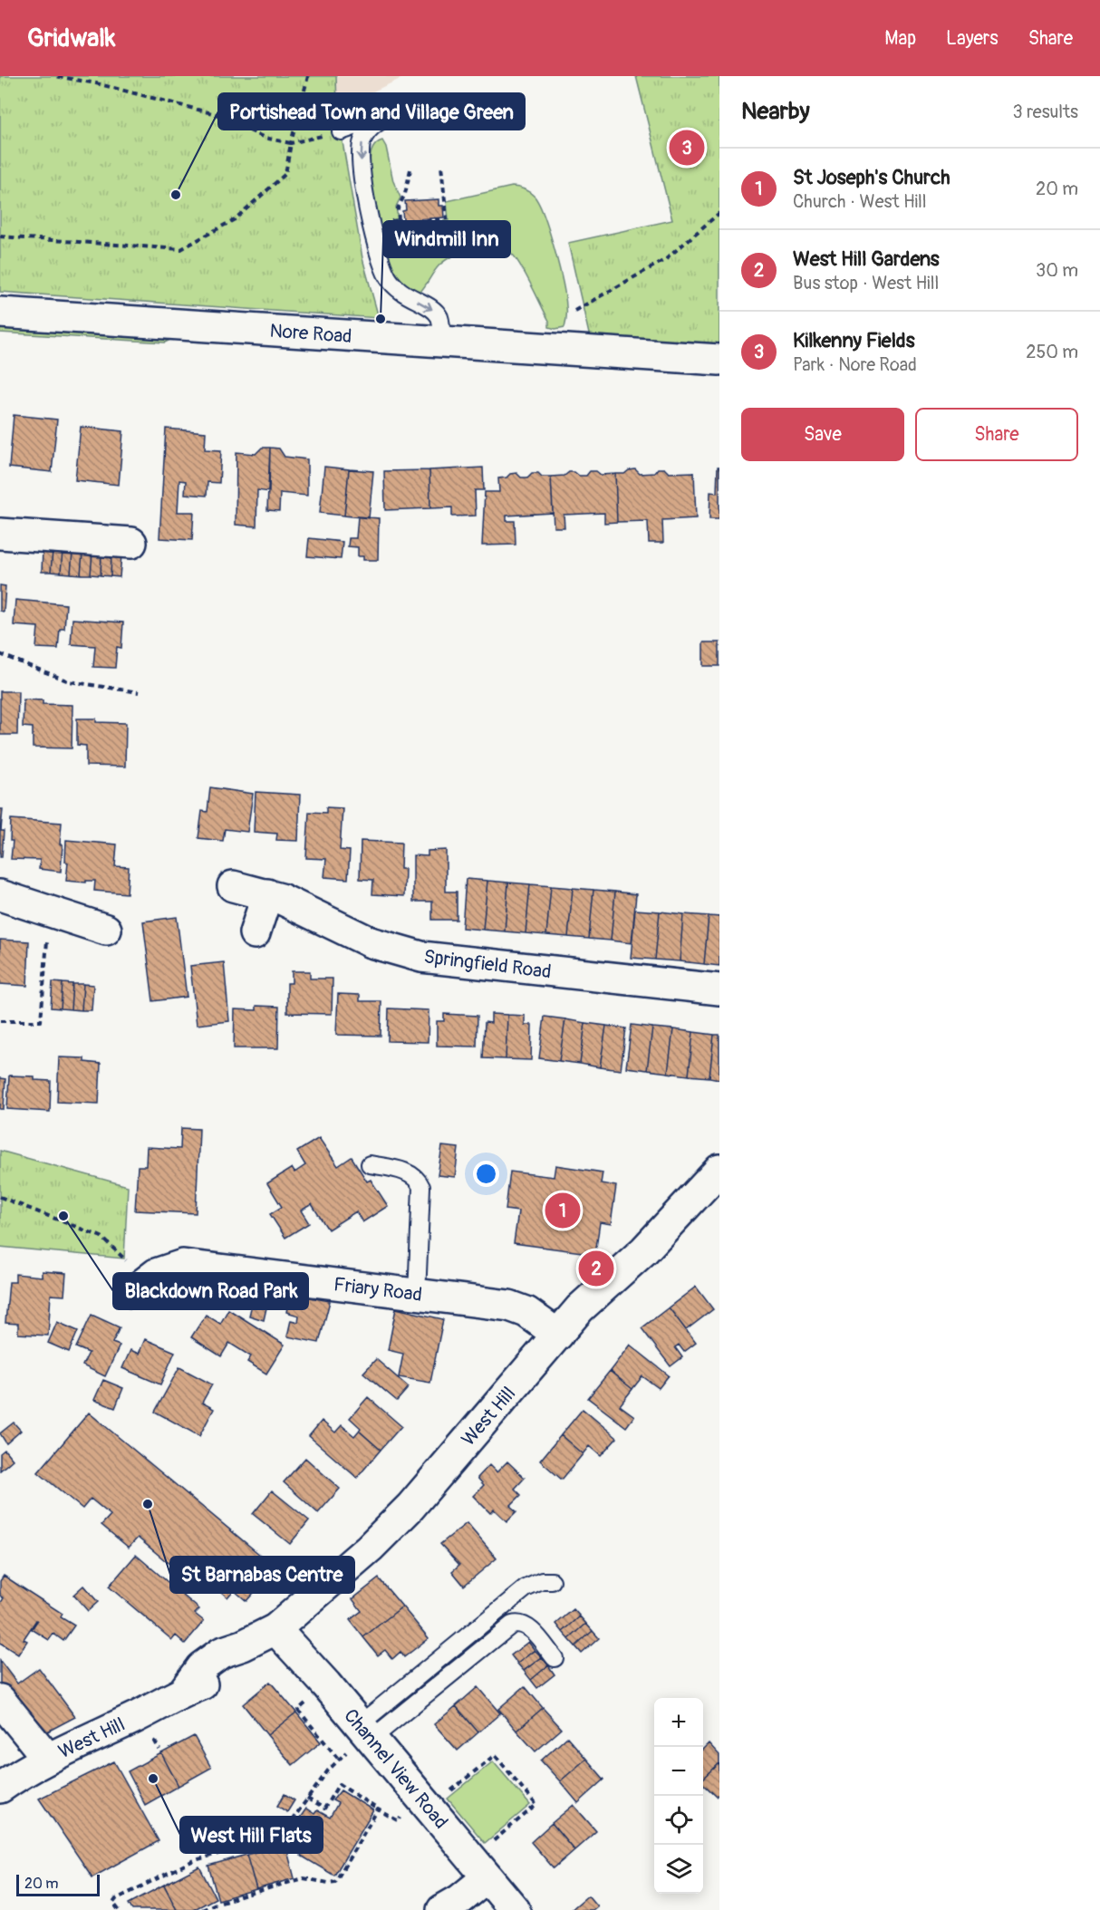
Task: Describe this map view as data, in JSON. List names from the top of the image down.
{
  "streets": {
    "street": [
      "Nore Road",
      "Springfield Road",
      "Friary Road",
      "West Hill",
      "Channel View Road"
    ]
  },
  "crossings": [
    ["Friary Road", "West Hill"],
    ["West Hill", "Channel View Road"]
  ],
  "places": [
    "Portishead Town and Village Green",
    "Windmill Inn",
    "Blackdown Road Park",
    "St Barnabas Centre",
    "West Hill Flats"
  ],
  "scale_bar": "20 m",
  "page": {
    "header": "Gridwalk",
    "nav": ["Map", "Layers", "Share"],
    "heading": ["Nearby", "3 results"],
    "pins": ["3", "1", "2"],
    "list": [
      {
        "mark": "1",
        "name": "St Joseph's Church",
        "note": "Church · West Hill",
        "value": "20 m"
      },
      {
        "mark": "2",
        "name": "West Hill Gardens",
        "note": "Bus stop · West Hill",
        "value": "30 m"
      },
      {
        "mark": "3",
        "name": "Kilkenny Fields",
        "note": "Park · Nore Road",
        "value": "250 m"
      }
    ],
    "buttons": ["Save", "Share"],
    "map_buttons": ["+", "−"],
    "scale": "20 m"
  }
}
